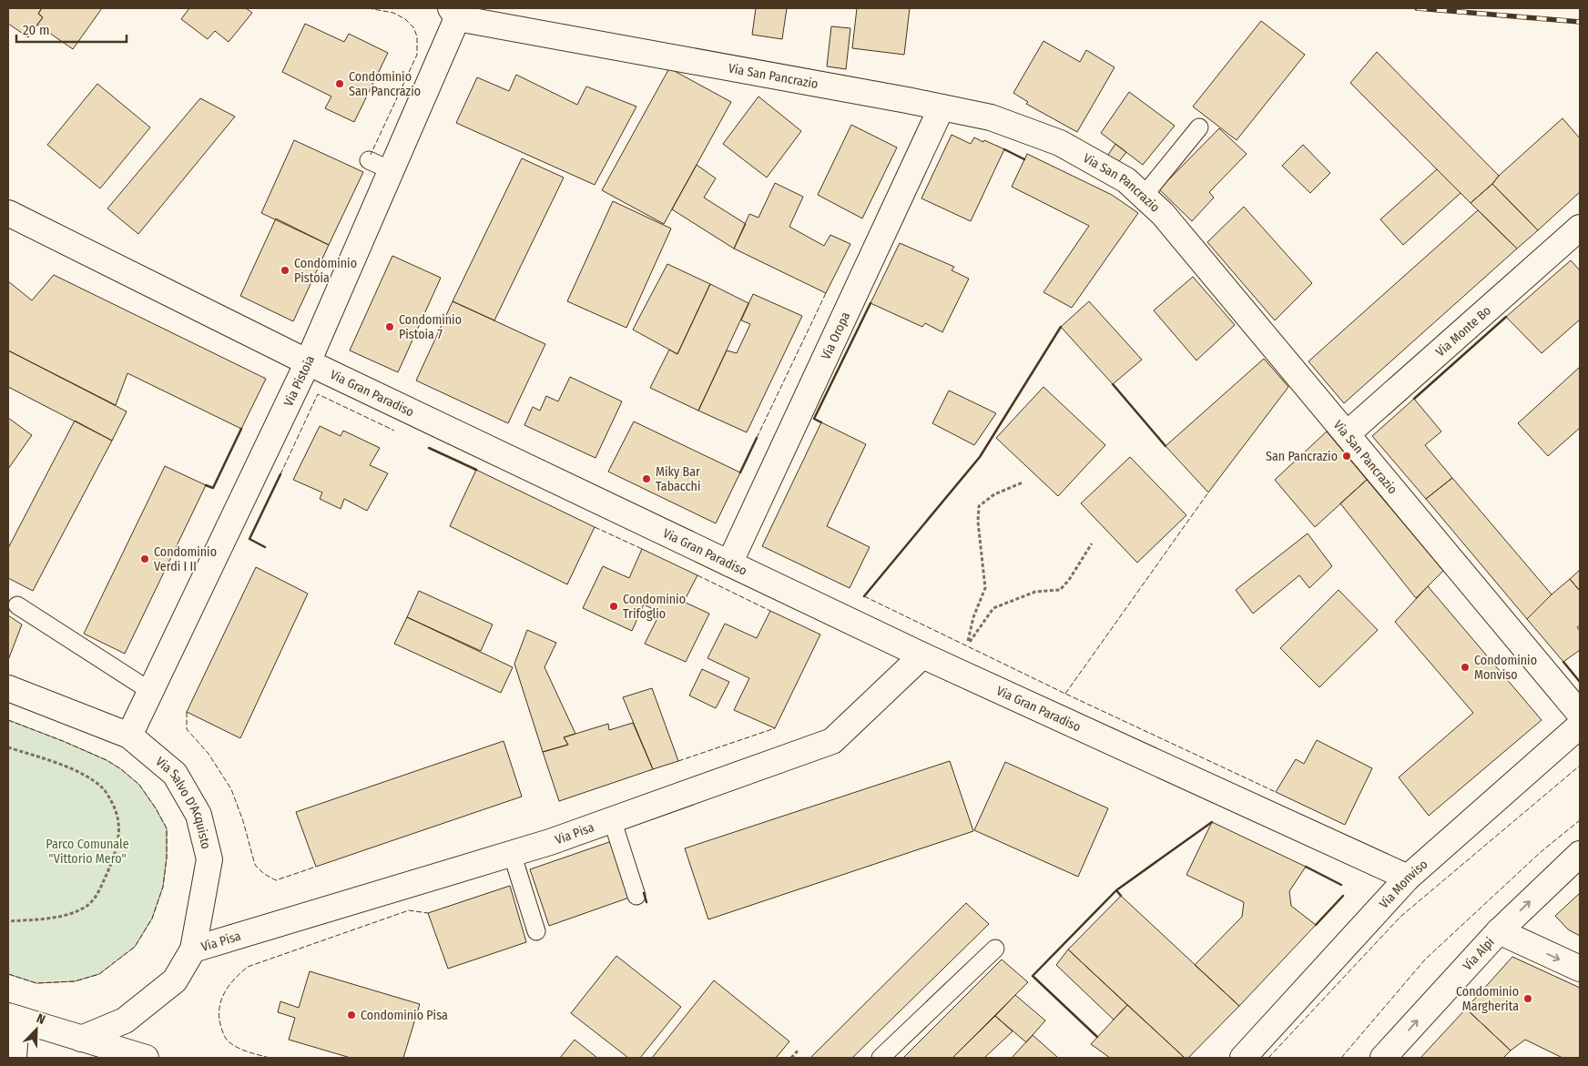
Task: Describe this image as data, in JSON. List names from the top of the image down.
{
  "streets": {
    "street": [
      "Via San Pancrazio",
      "Via Monte Bo",
      "Via Oropa",
      "Via Pistoia",
      "Via Gran Paradiso",
      "Via Salvo D'Acquisto",
      "Via Pisa",
      "Via Monviso",
      "Via Alpi"
    ]
  },
  "crossings": [
    ["Via San Pancrazio", "Via Monte Bo"],
    ["Via San Pancrazio", "Via Oropa"],
    ["Via San Pancrazio", "Via Pistoia"],
    ["Via Oropa", "Via Gran Paradiso"],
    ["Via Pistoia", "Via Gran Paradiso"],
    ["Via Pistoia", "Via Salvo D'Acquisto"],
    ["Via Gran Paradiso", "Via Pisa"],
    ["Via Gran Paradiso", "Via Monviso"],
    ["Via Salvo D'Acquisto", "Via Pisa"]
  ],
  "one_way": ["Via Alpi"],
  "parks": ["Parco Comunale \"Vittorio Mero\""],
  "places": [
    "Condominio San Pancrazio",
    "Condominio Pistoia",
    "Condominio Pistoia 7",
    "San Pancrazio",
    "Miky Bar Tabacchi",
    "Condominio Verdi I II",
    "Condominio Trifoglio",
    "Condominio Monviso",
    "Condominio Margherita",
    "Condominio Pisa"
  ],
  "scale_bar": "20 m",
  "north": "top right"
}
